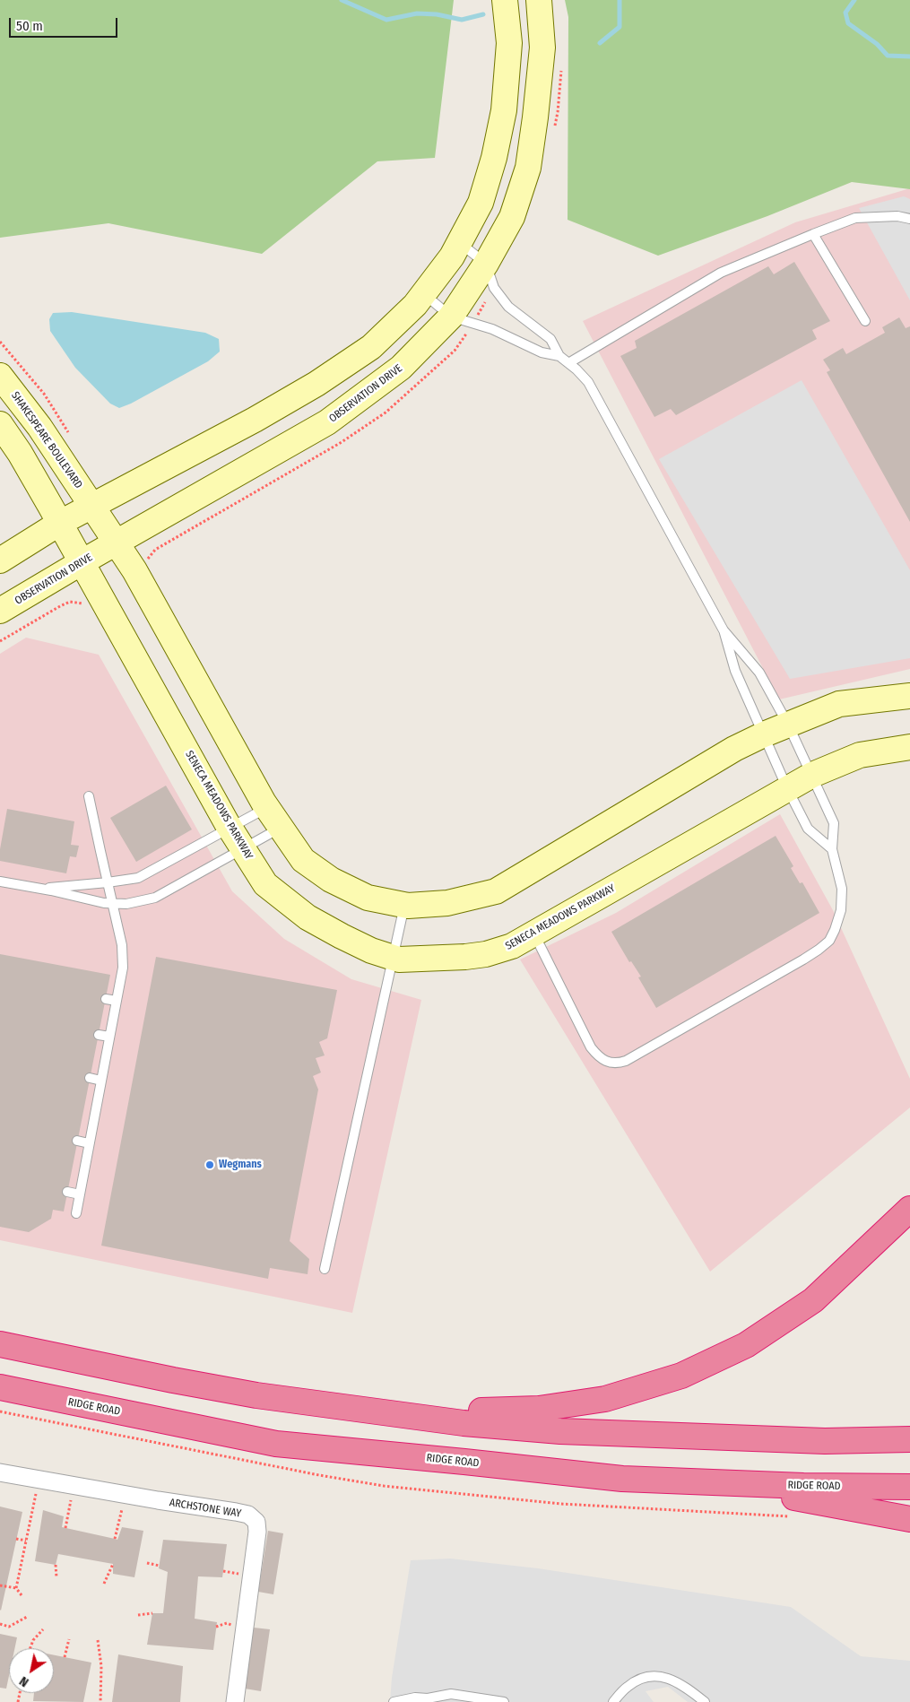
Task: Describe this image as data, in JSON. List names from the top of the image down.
{
  "streets": {
    "highway": ["RIDGE ROAD"],
    "street": [
      "OBSERVATION DRIVE",
      "SHAKESPEARE BOULEVARD",
      "SENECA MEADOWS PARKWAY",
      "ARCHSTONE WAY"
    ]
  },
  "crossings": [
    ["OBSERVATION DRIVE", "SENECA MEADOWS PARKWAY"]
  ],
  "places": ["Wegmans"],
  "scale_bar": "50 m",
  "north": "bottom left"
}
